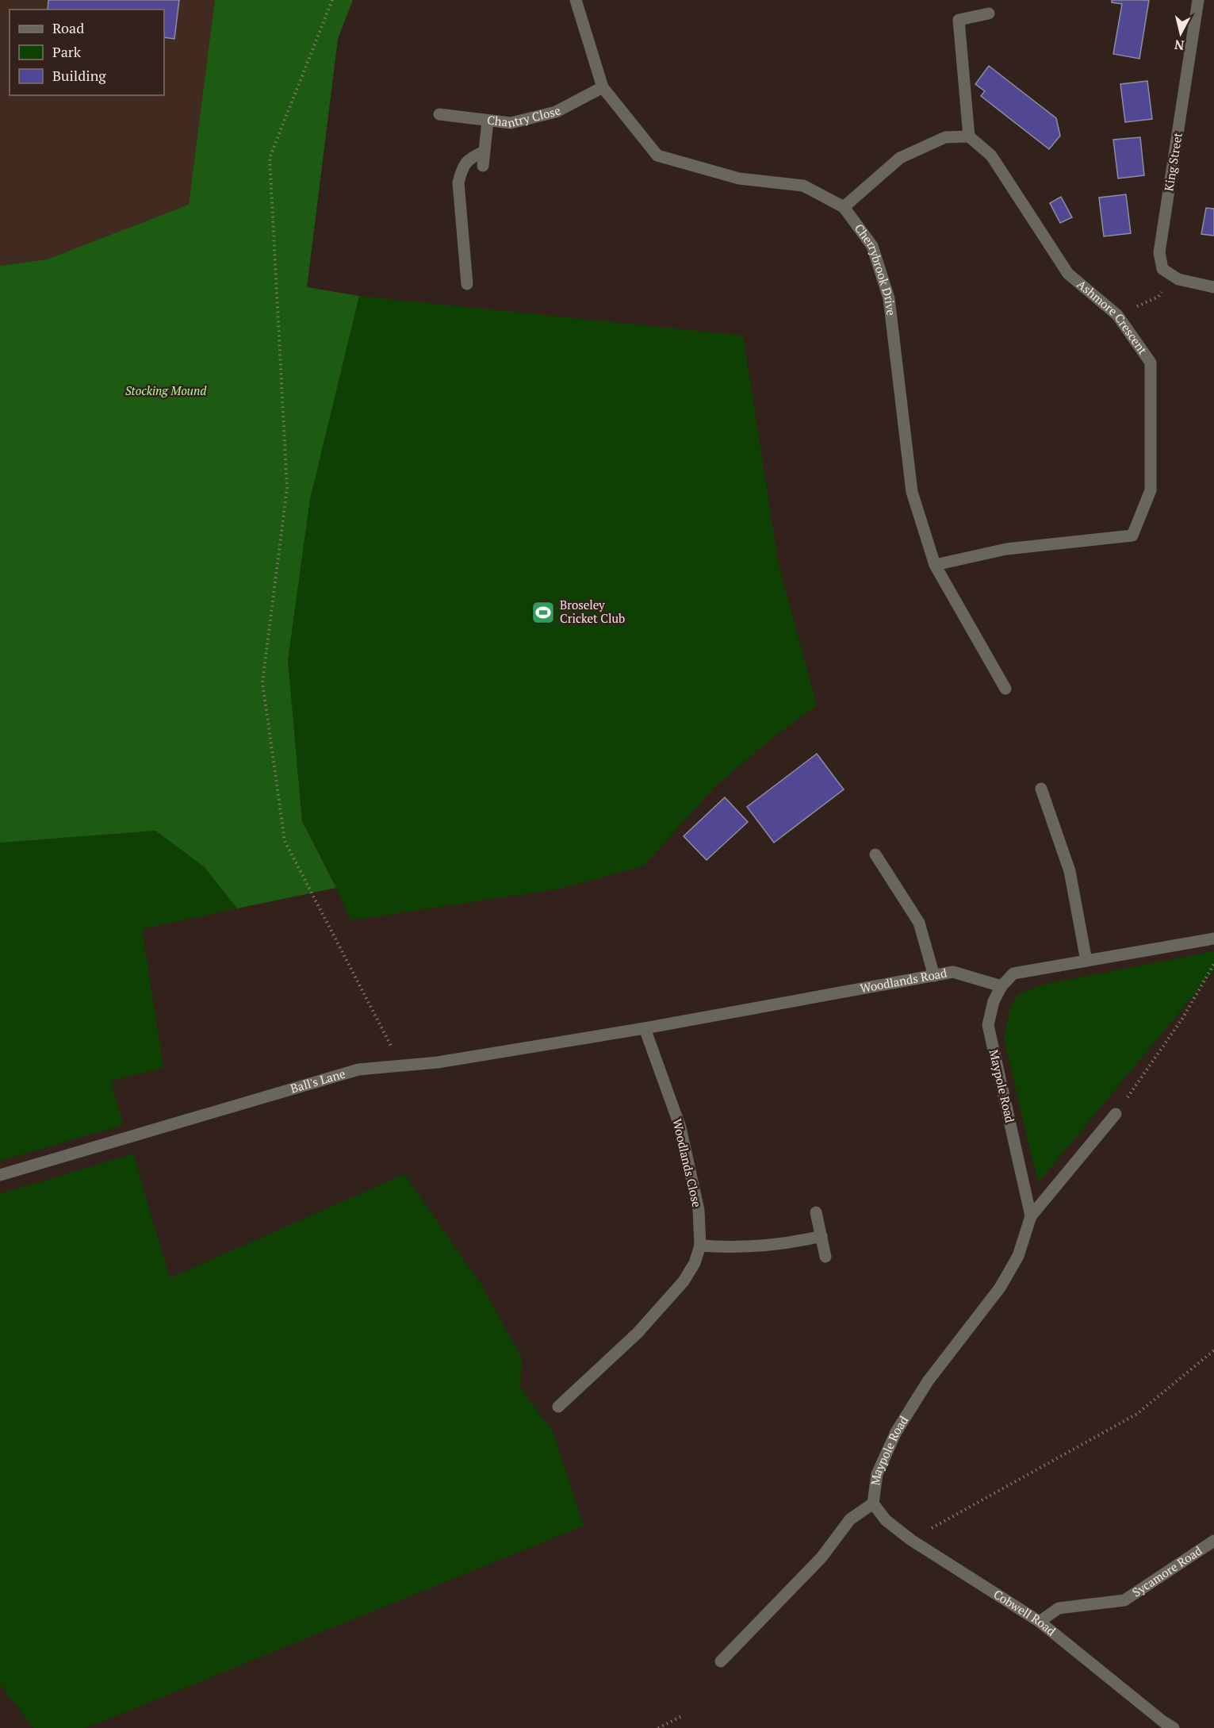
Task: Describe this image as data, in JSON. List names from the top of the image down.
{
  "streets": {
    "street": [
      "Chantry Close",
      "King Street",
      "Cherrybrook Drive",
      "Ashmore Crescent",
      "Woodlands Road",
      "Ball's Lane",
      "Maypole Road",
      "Woodlands Close",
      "Sycamore Road",
      "Cobwell Road"
    ]
  },
  "crossings": [
    ["Chantry Close", "Cherrybrook Drive"],
    ["Cherrybrook Drive", "Ashmore Crescent"],
    ["Woodlands Road", "Ball's Lane"],
    ["Woodlands Road", "Maypole Road"],
    ["Woodlands Road", "Woodlands Close"],
    ["Ball's Lane", "Woodlands Close"],
    ["Maypole Road", "Cobwell Road"],
    ["Sycamore Road", "Cobwell Road"]
  ],
  "parks": ["Stocking Mound"],
  "places": {
    "sports": ["Broseley Cricket Club"]
  },
  "legend": ["Road", "Park", "Building"],
  "north": "bottom"
}
